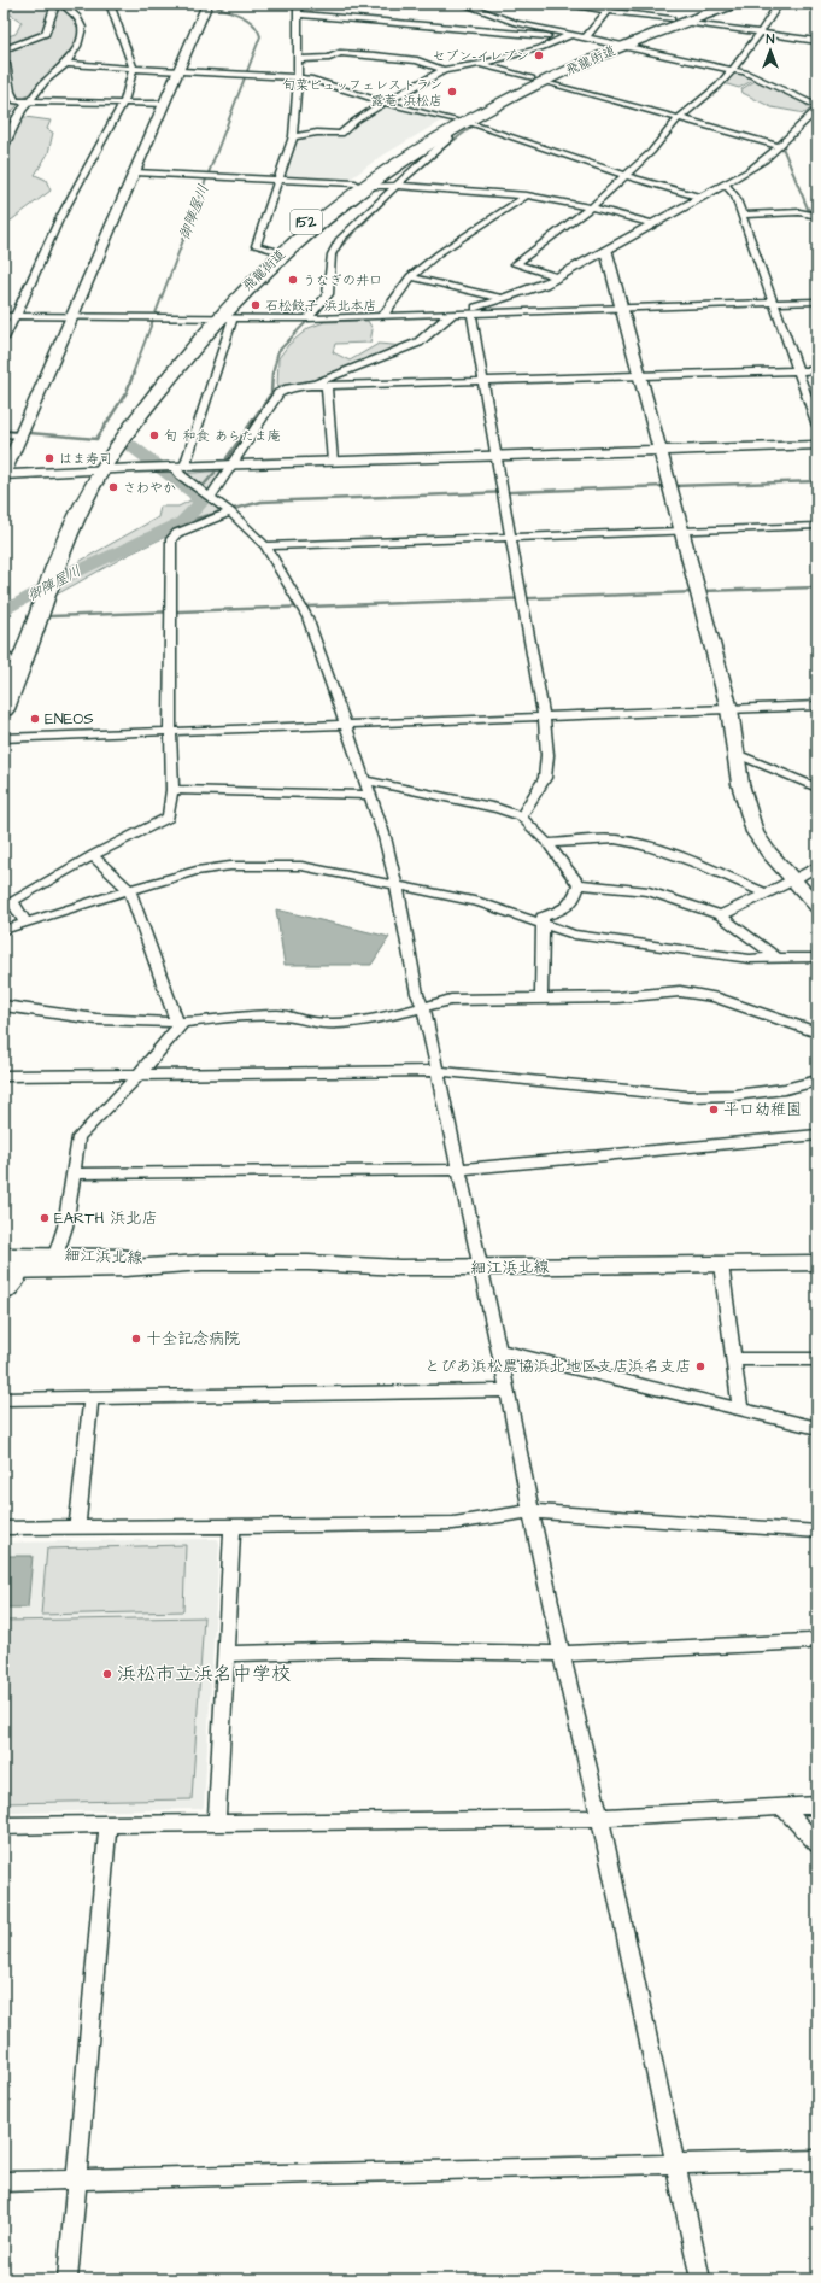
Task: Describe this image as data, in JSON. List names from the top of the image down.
{
  "streets": {
    "highway": ["飛龍街道", "152"],
    "street": ["細江浜北線"]
  },
  "water": ["御陣屋川"],
  "places": [
    "セブン-イレブン",
    "旬菜ビュッフェレストラン 露菴 浜松店",
    "うなぎの井口",
    "石松餃子 浜北本店",
    "旬 和食 あらたま庵",
    "はま寿司",
    "さわやか",
    "ENEOS",
    "平口幼稚園",
    "EARTH 浜北店",
    "十全記念病院",
    "とぴあ浜松農協浜北地区支店浜名支店",
    "浜松市立浜名中学校"
  ],
  "north": "top"
}
